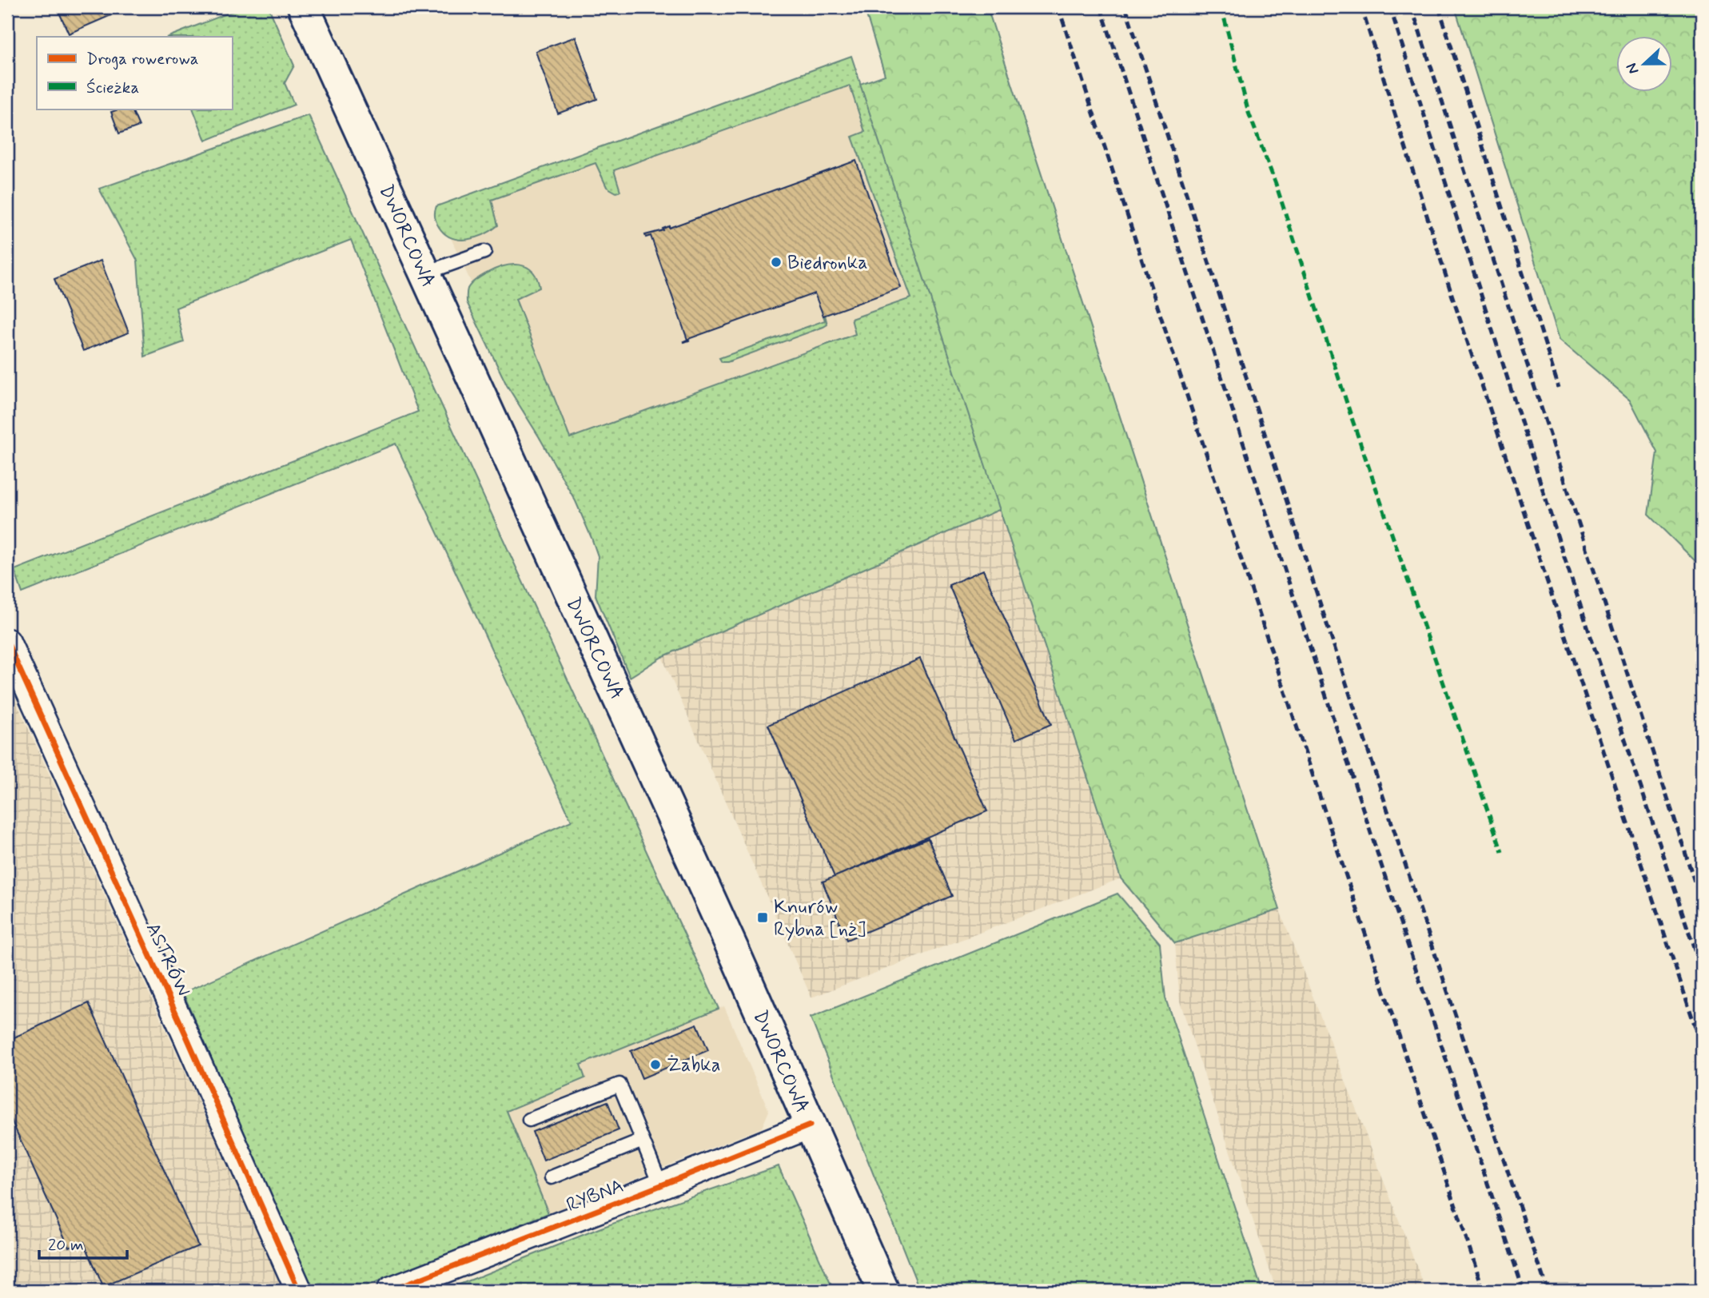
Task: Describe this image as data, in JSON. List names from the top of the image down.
{
  "streets": {
    "main road": ["DWORCOWA"],
    "street": ["ASTRÓW", "RYBNA"]
  },
  "crossings": [
    ["DWORCOWA", "RYBNA"]
  ],
  "places": {
    "other": ["Biedronka", "Żabka"],
    "transit": ["Knurów Rybna [nż]"]
  },
  "legend": ["Droga rowerowa", "Ścieżka"],
  "scale_bar": "20 m",
  "north": "left"
}
